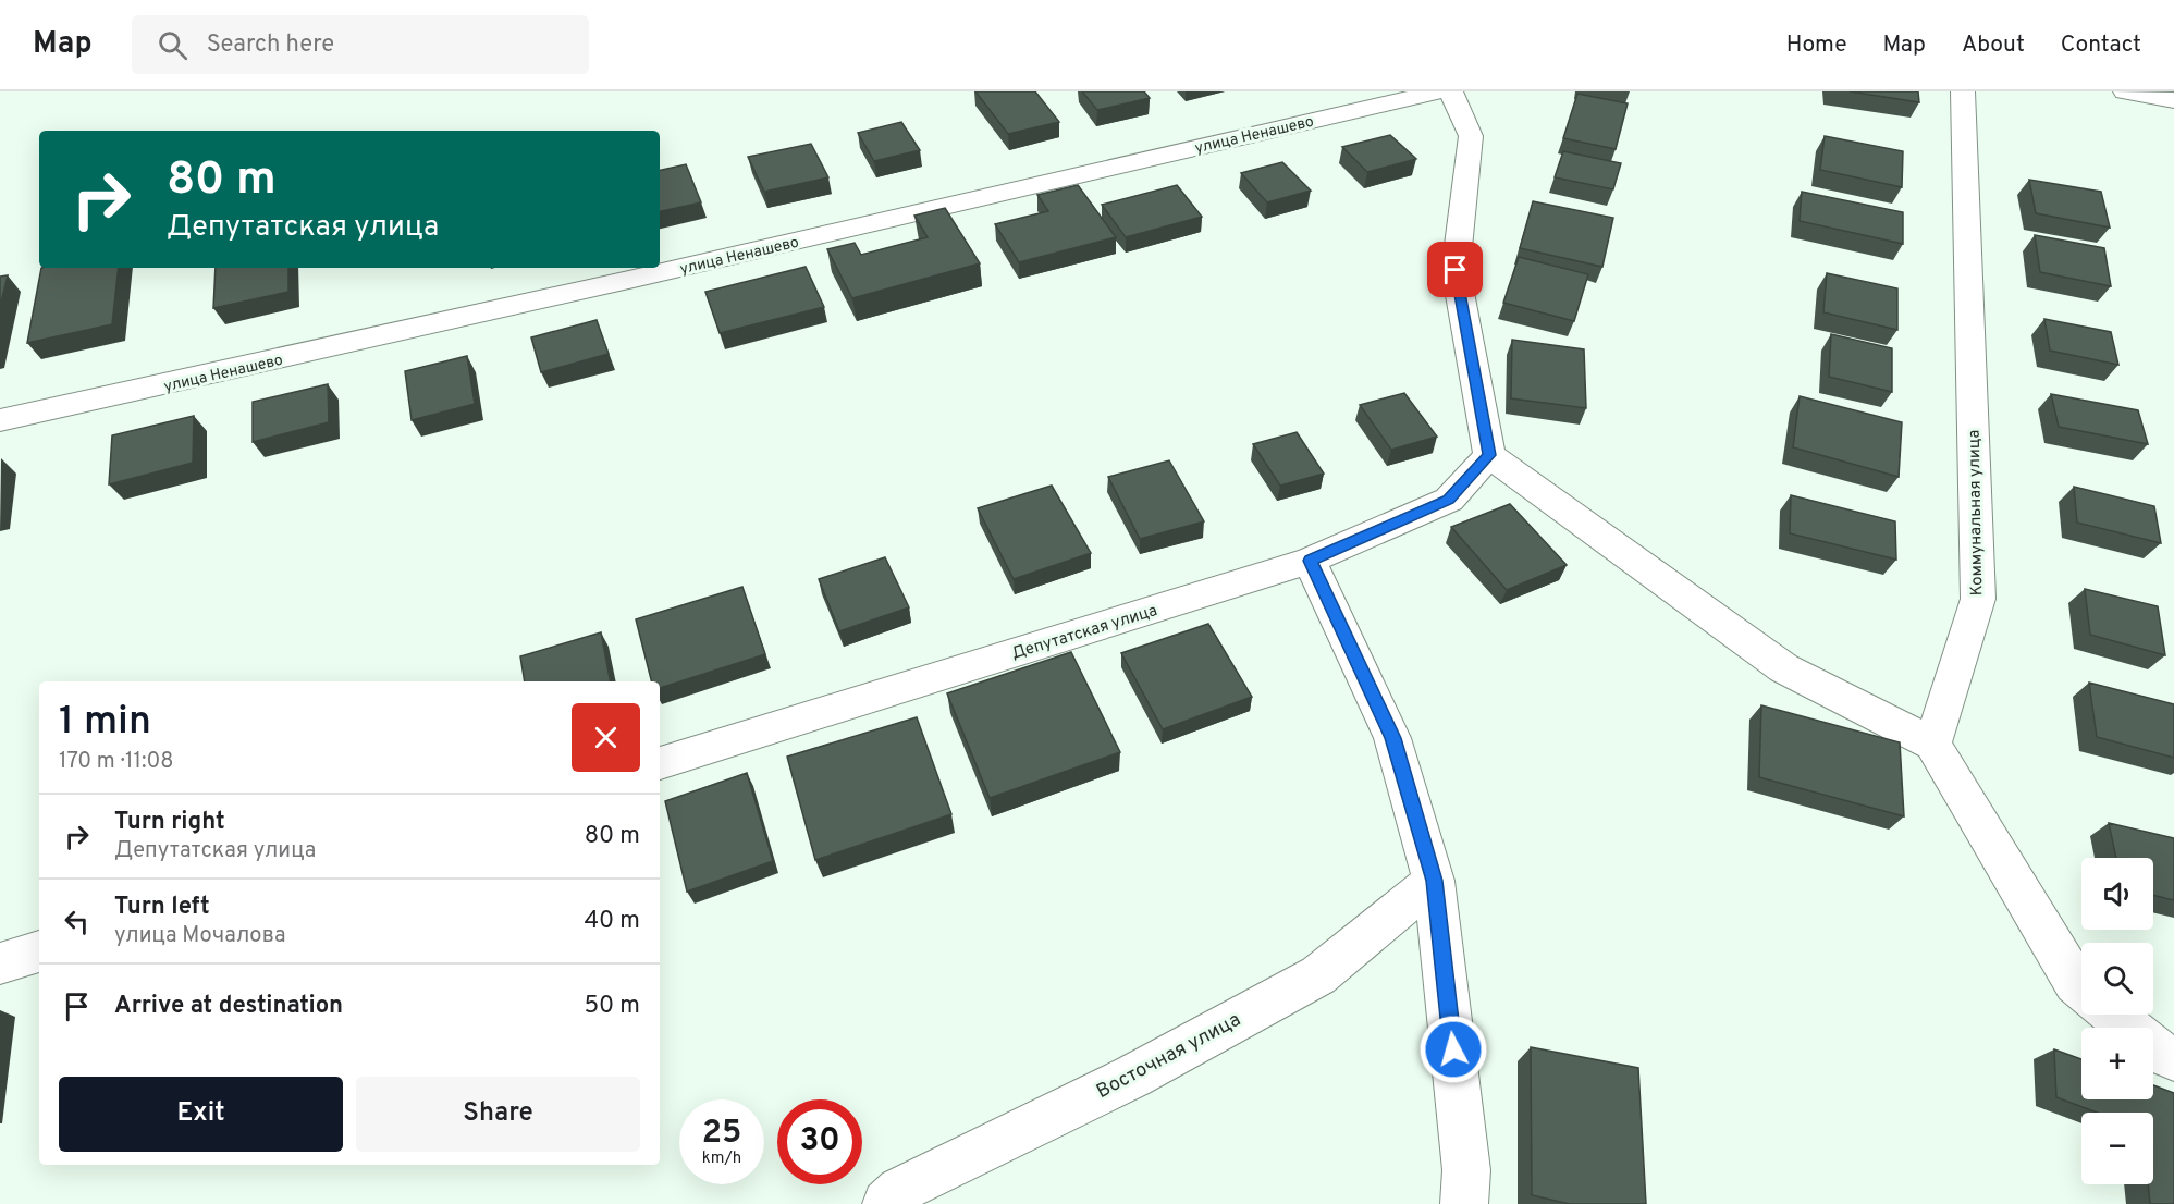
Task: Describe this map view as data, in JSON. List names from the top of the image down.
{
  "streets": {
    "street": [
      "улица Ненашево",
      "Коммунальная улица",
      "Депутатская улица",
      "Восточная улица"
    ]
  },
  "page": {
    "header": "Map",
    "search": "Search here",
    "nav": [
      "Home",
      "Map",
      "About",
      "Contact"
    ],
    "turn": ["80 m", "Депутатская улица"],
    "heading": ["1 min", "170 m · 11:08"],
    "list": [
      {
        "name": "Turn right",
        "note": "Депутатская улица",
        "value": "80 m"
      },
      {
        "name": "Turn left",
        "note": "улица Мочалова",
        "value": "40 m"
      },
      {
        "name": "Arrive at destination",
        "value": "50 m"
      }
    ],
    "map_buttons": ["+", "−"],
    "buttons": ["Exit", "Share"],
    "speed": "25 km/h",
    "limit": "30"
  }
}
